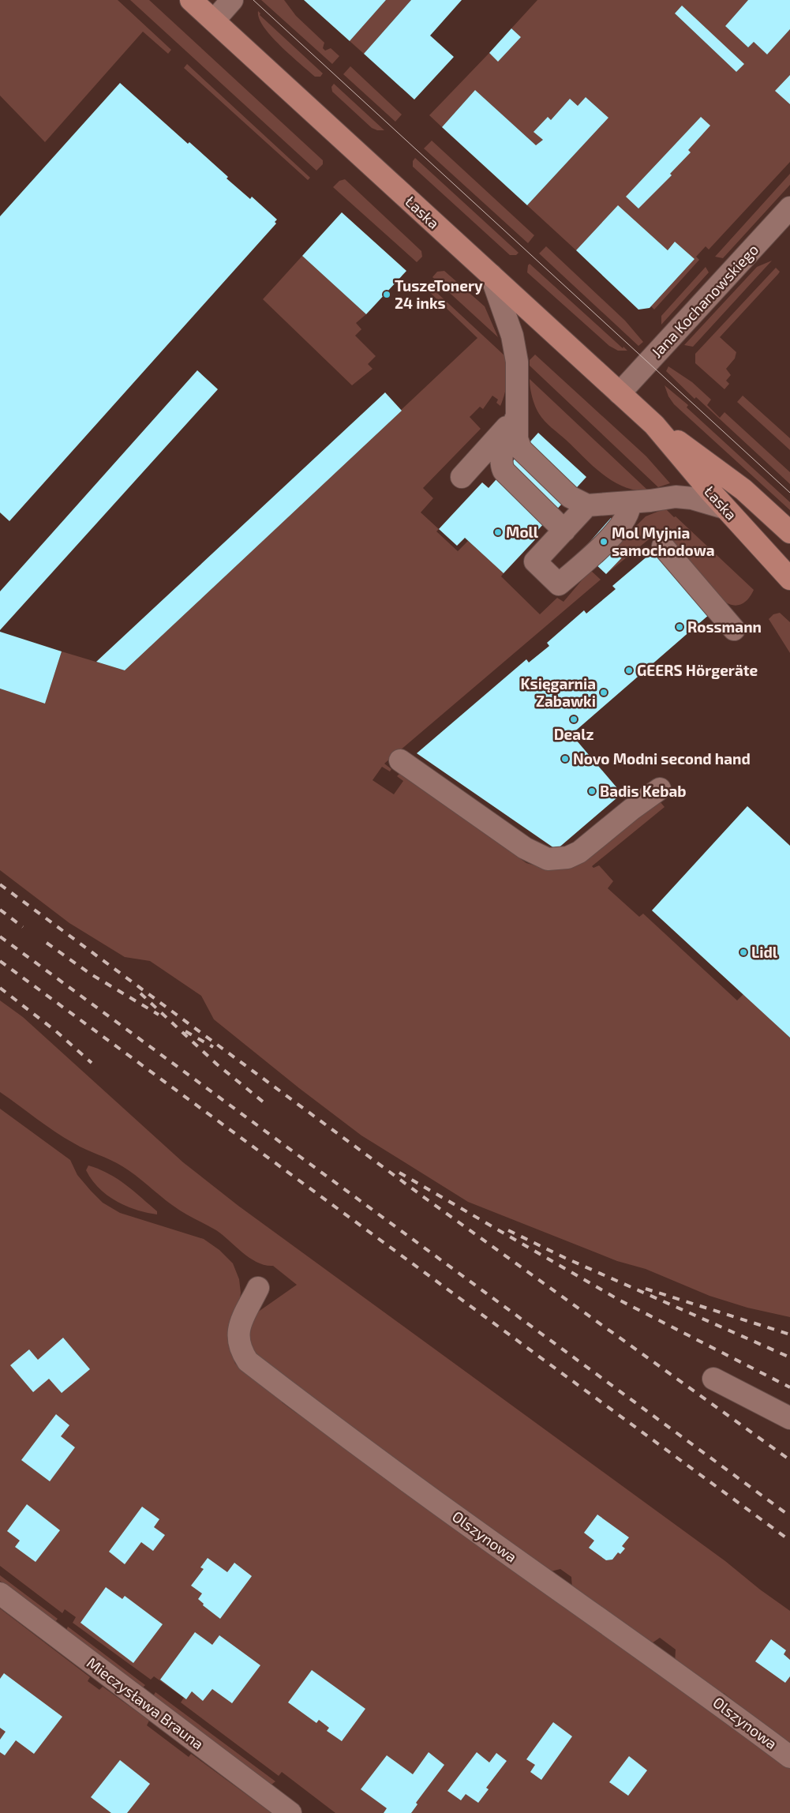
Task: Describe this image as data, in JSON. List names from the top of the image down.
{
  "streets": {
    "main road": ["Łaska"],
    "street": ["Jana Kochanowskiego", "Olszynowa", "Mieczysława Brauna"]
  },
  "crossings": [
    ["Łaska", "Jana Kochanowskiego"]
  ],
  "places": [
    "TuszeTonery 24 inks",
    "Moll",
    "Mol Myjnia samochodowa",
    "Rossmann",
    "GEERS Hörgeräte",
    "Księgarnia Zabawki",
    "Dealz",
    "Novo Modni second hand",
    "Badis Kebab",
    "Lidl"
  ]
}
